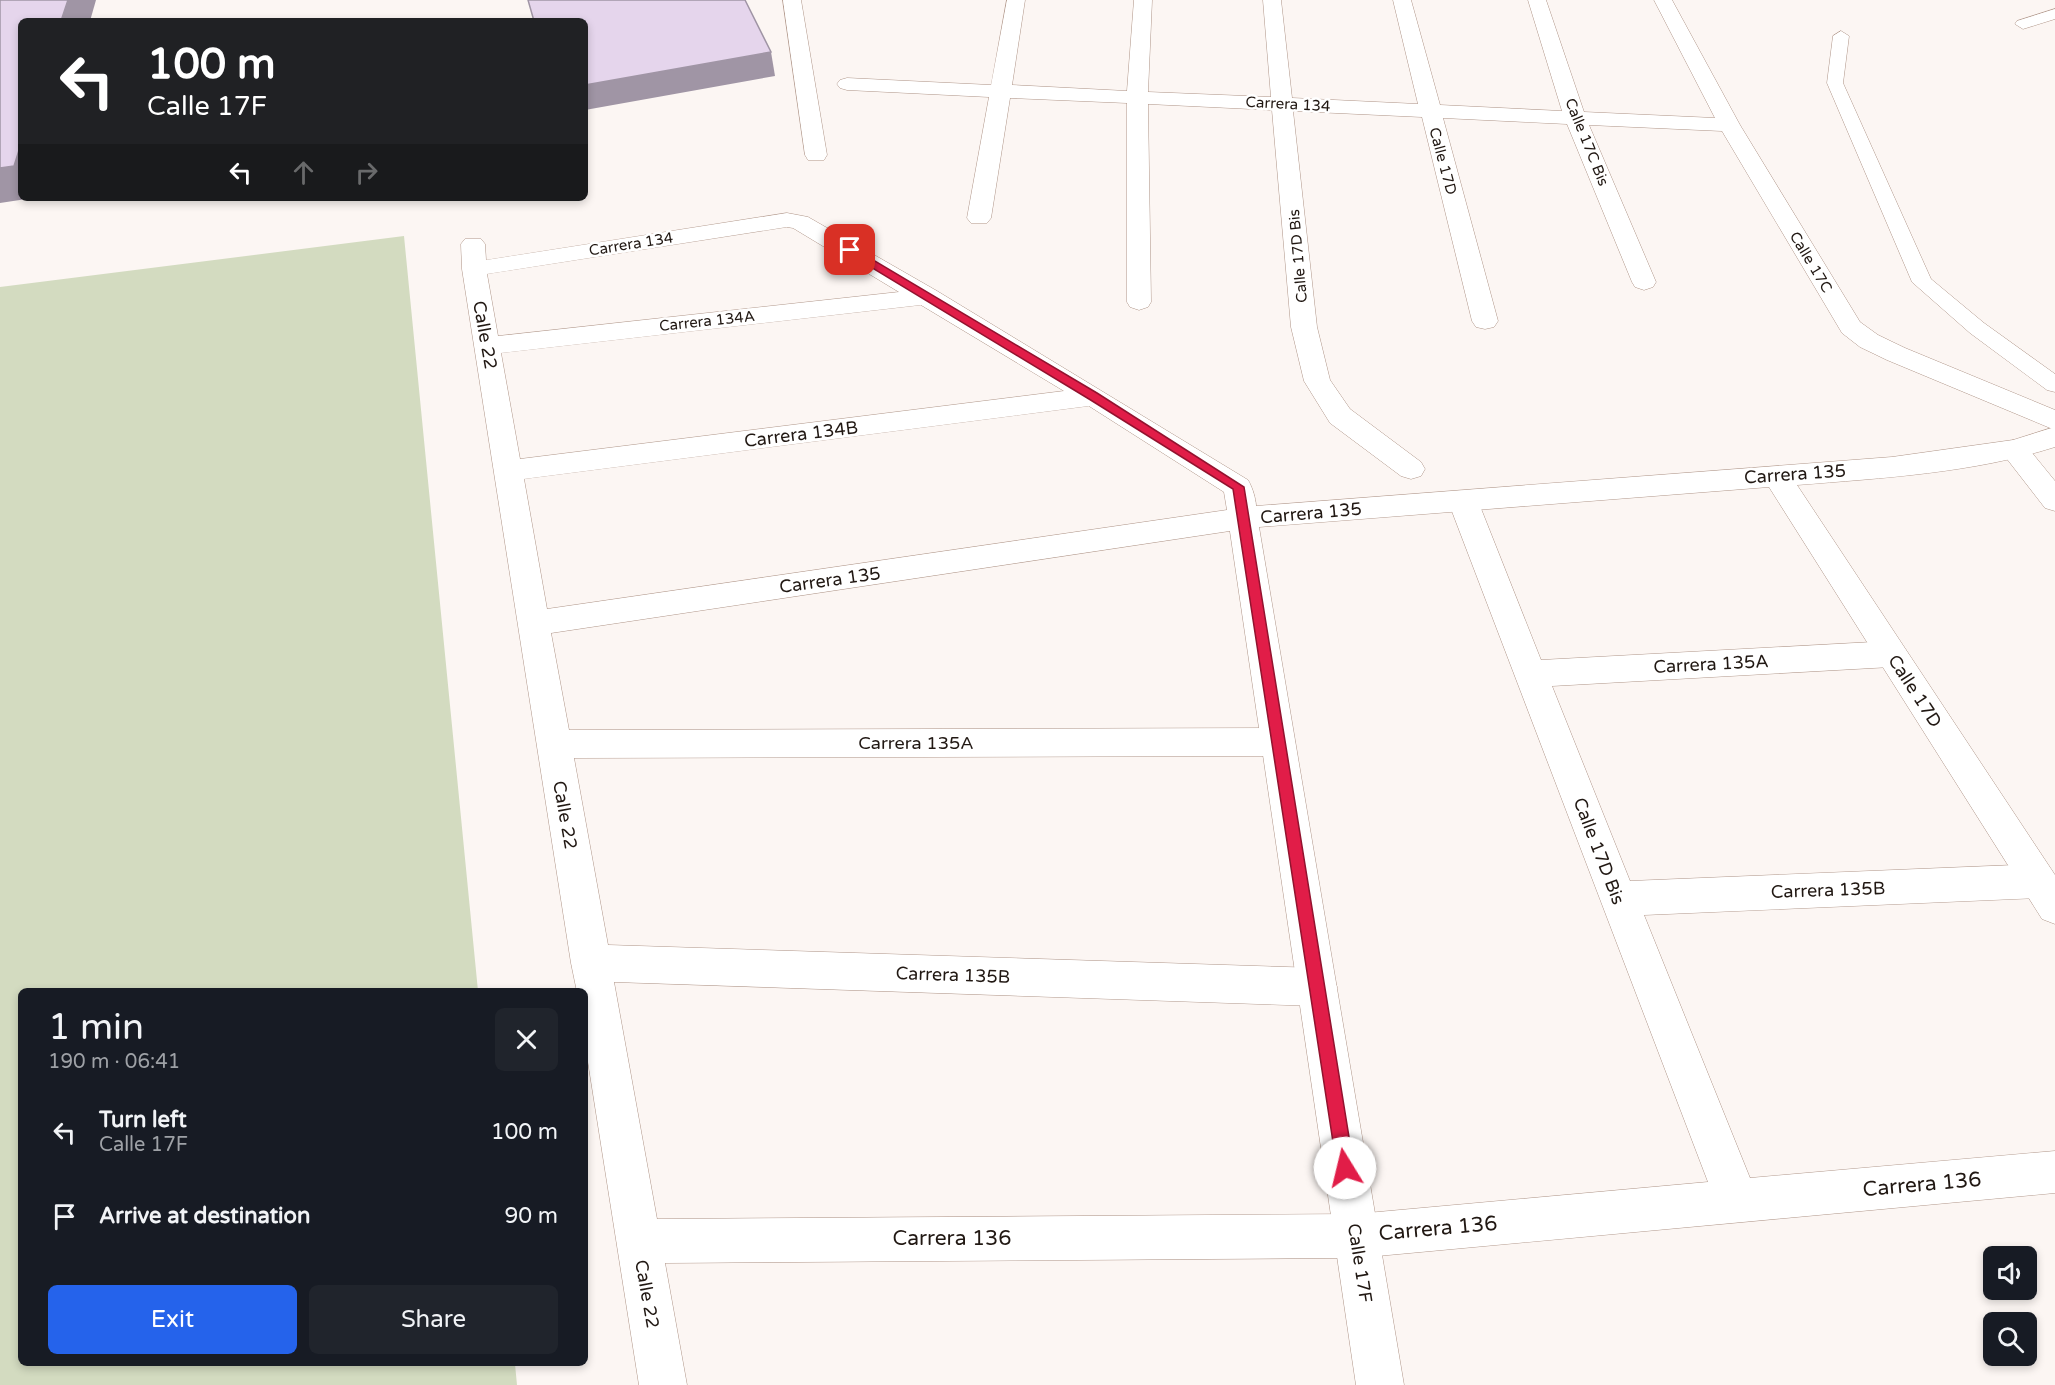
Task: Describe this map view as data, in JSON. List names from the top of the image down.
{
  "streets": {
    "street": [
      "Carrera 134",
      "Calle 17C Bis",
      "Calle 17D",
      "Calle 17D Bis",
      "Calle 17C",
      "Carrera 134A",
      "Calle 22",
      "Carrera 134B",
      "Carrera 135",
      "Carrera 135A",
      "Carrera 135B",
      "Carrera 136",
      "Calle 17F"
    ]
  },
  "crossings": [
    ["Carrera 134", "Calle 17C Bis"],
    ["Carrera 134", "Calle 17D"],
    ["Carrera 134", "Calle 17D Bis"],
    ["Carrera 134", "Calle 17C"],
    ["Carrera 134", "Calle 22"],
    ["Carrera 134", "Calle 17F"],
    ["Calle 17D", "Carrera 135"],
    ["Calle 17D", "Carrera 135A"],
    ["Calle 17D", "Carrera 135B"],
    ["Calle 17D Bis", "Carrera 135"],
    ["Calle 17D Bis", "Carrera 135A"],
    ["Calle 17D Bis", "Carrera 135B"],
    ["Calle 17D Bis", "Carrera 136"],
    ["Carrera 134A", "Calle 22"],
    ["Carrera 134A", "Calle 17F"],
    ["Calle 22", "Carrera 134B"],
    ["Calle 22", "Carrera 135"],
    ["Calle 22", "Carrera 135A"],
    ["Calle 22", "Carrera 135B"],
    ["Calle 22", "Carrera 136"],
    ["Carrera 134B", "Calle 17F"],
    ["Carrera 135", "Calle 17F"],
    ["Carrera 135A", "Calle 17F"],
    ["Carrera 135B", "Calle 17F"],
    ["Carrera 136", "Calle 17F"]
  ],
  "page": {
    "turn": ["100 m", "Calle 17F"],
    "heading": ["1 min", "190 m · 06:41"],
    "list": [
      {
        "name": "Turn left",
        "note": "Calle 17F",
        "value": "100 m"
      },
      {
        "name": "Arrive at destination",
        "value": "90 m"
      }
    ],
    "buttons": ["Exit", "Share"]
  }
}
